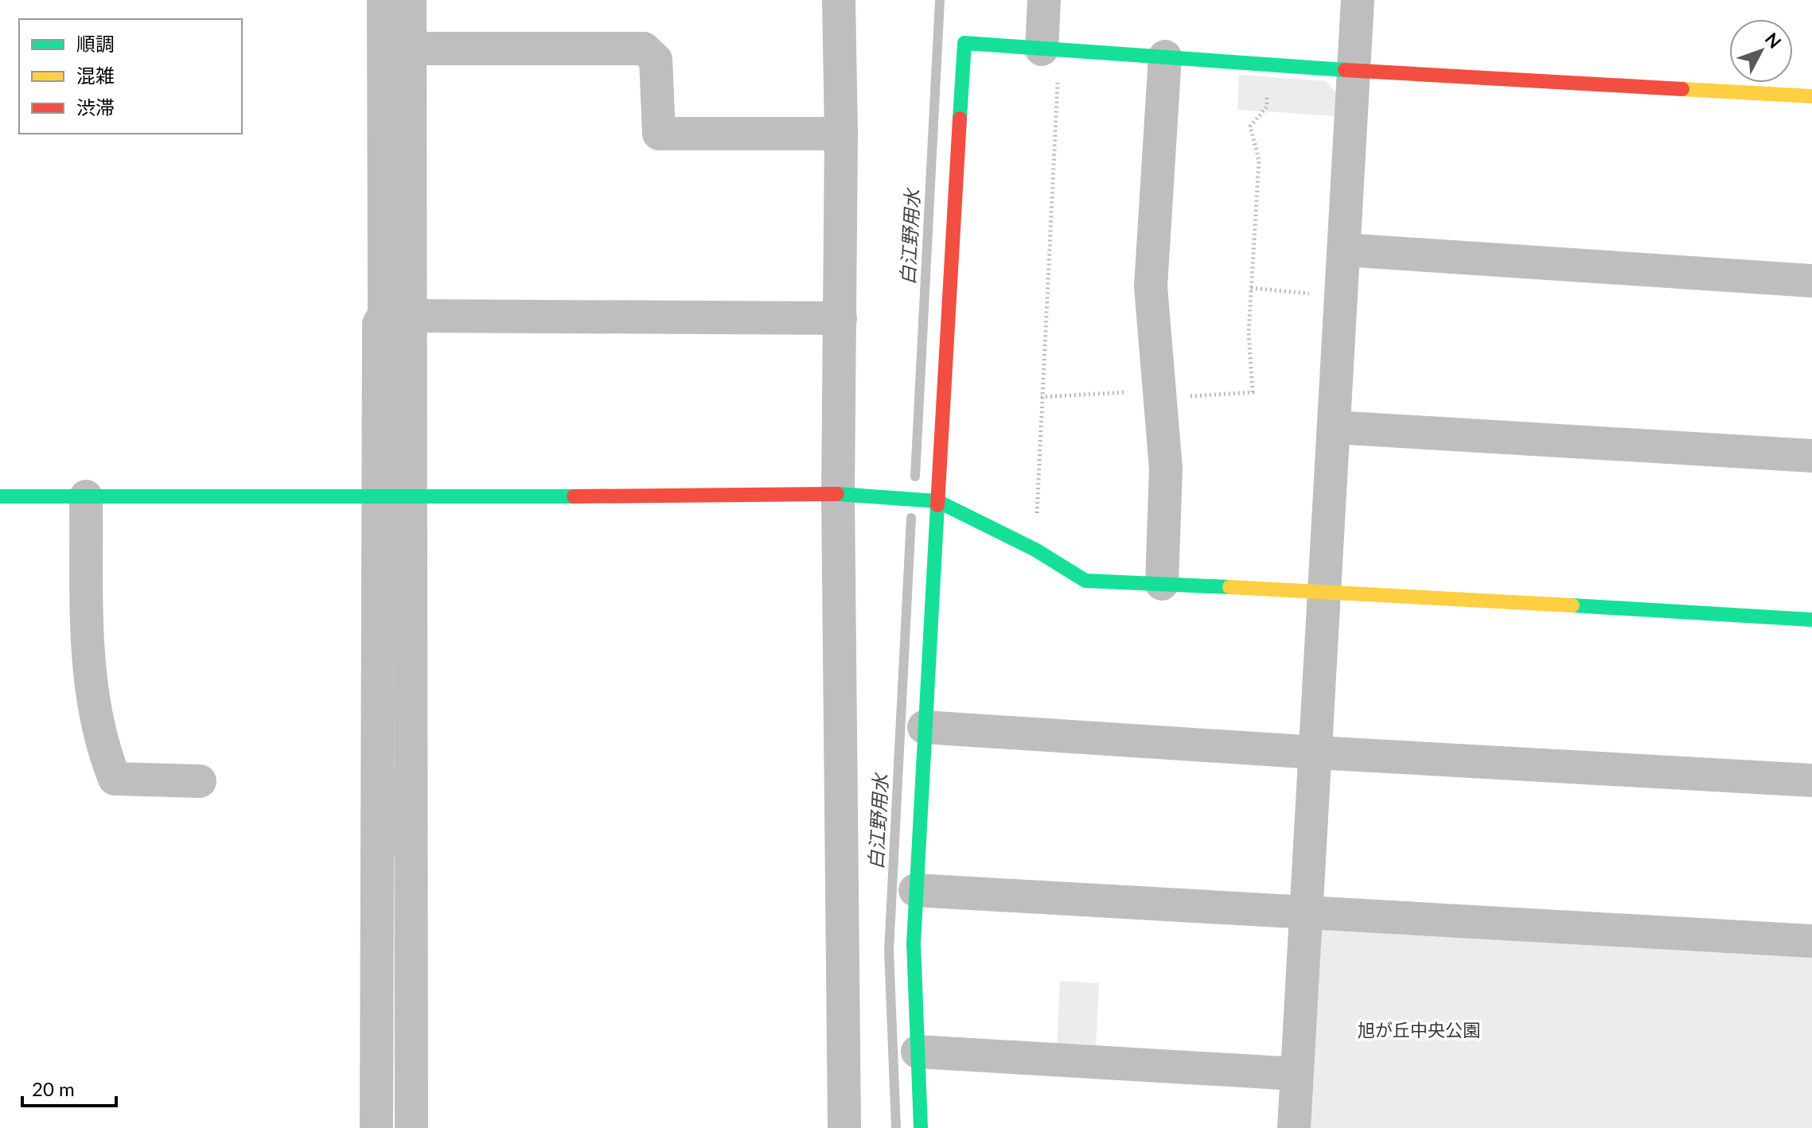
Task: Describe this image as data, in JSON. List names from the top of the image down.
{
  "water": ["白江野用水"],
  "parks": ["旭が丘中央公園"],
  "legend": ["順調", "混雑", "渋滞"],
  "scale_bar": "20 m",
  "north": "top right"
}
